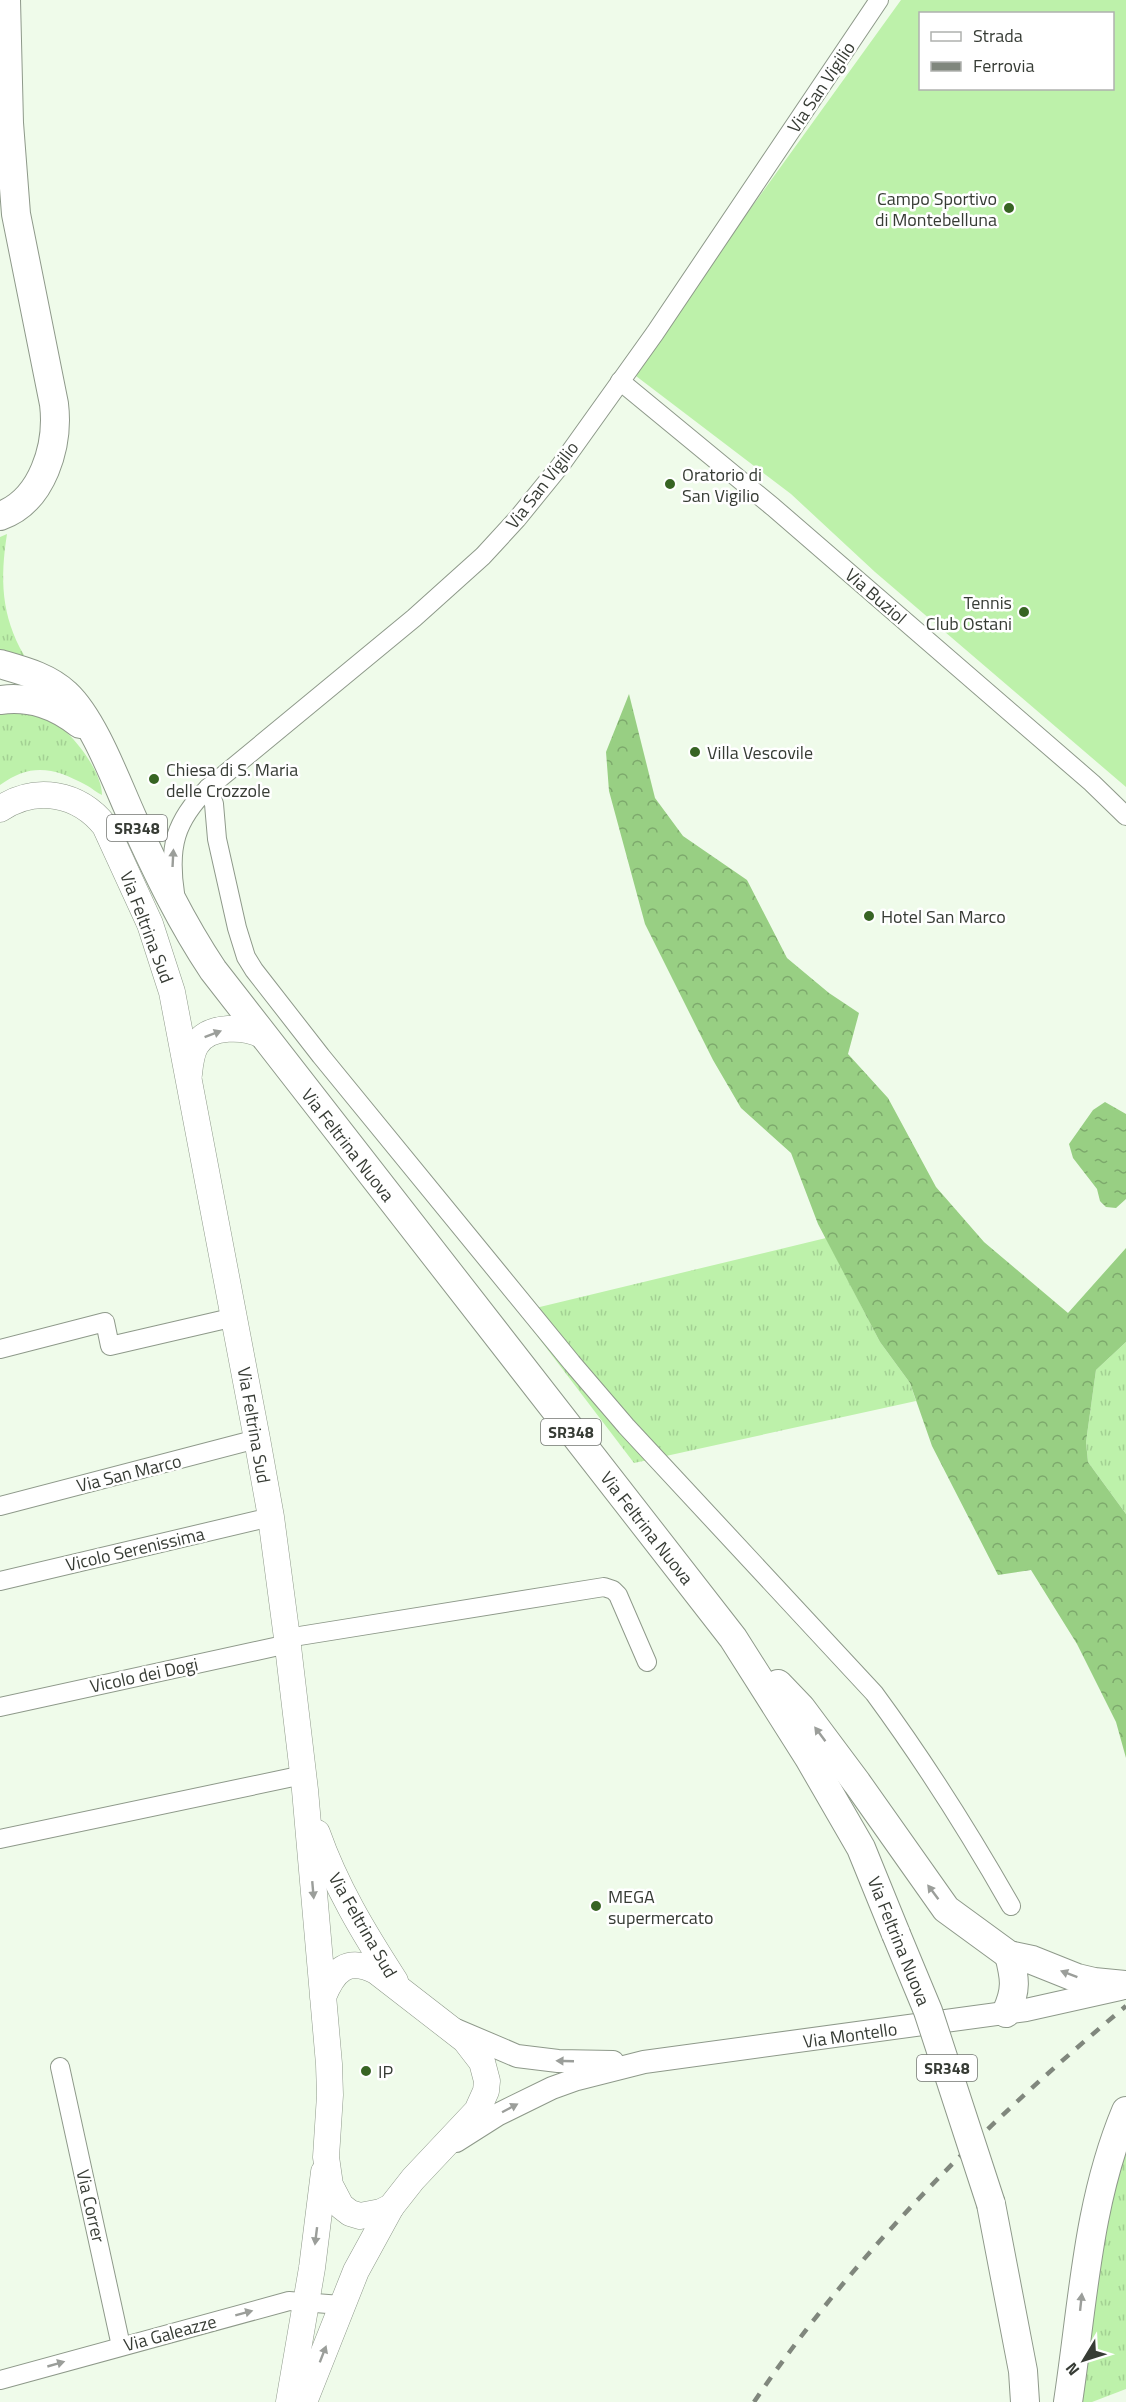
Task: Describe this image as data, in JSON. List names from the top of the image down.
{
  "streets": {
    "main road": ["SR348", "Via Feltrina Sud", "Via Feltrina Nuova"],
    "street": [
      "Via San Vigilio",
      "Via Buziol",
      "Via San Marco",
      "Vicolo Serenissima",
      "Vicolo dei Dogi",
      "Via Montello",
      "Via Correr",
      "Via Galeazze"
    ]
  },
  "crossings": [
    ["Via San Vigilio", "Via Buziol"],
    ["Via San Vigilio", "Via Feltrina Nuova"],
    ["Via Feltrina Sud", "Via Feltrina Nuova"],
    ["Via Feltrina Sud", "Via San Marco"],
    ["Via Feltrina Sud", "Vicolo Serenissima"],
    ["Via Feltrina Sud", "Vicolo dei Dogi"],
    ["Via Correr", "Via Galeazze"]
  ],
  "one_way": ["Via Galeazze"],
  "places": [
    "Campo Sportivo di Montebelluna",
    "Oratorio di San Vigilio",
    "Tennis Club Ostani",
    "Villa Vescovile",
    "Chiesa di S. Maria delle Crozzole",
    "Hotel San Marco",
    "MEGA supermercato",
    "IP"
  ],
  "legend": ["Strada", "Ferrovia"],
  "north": "bottom left"
}
